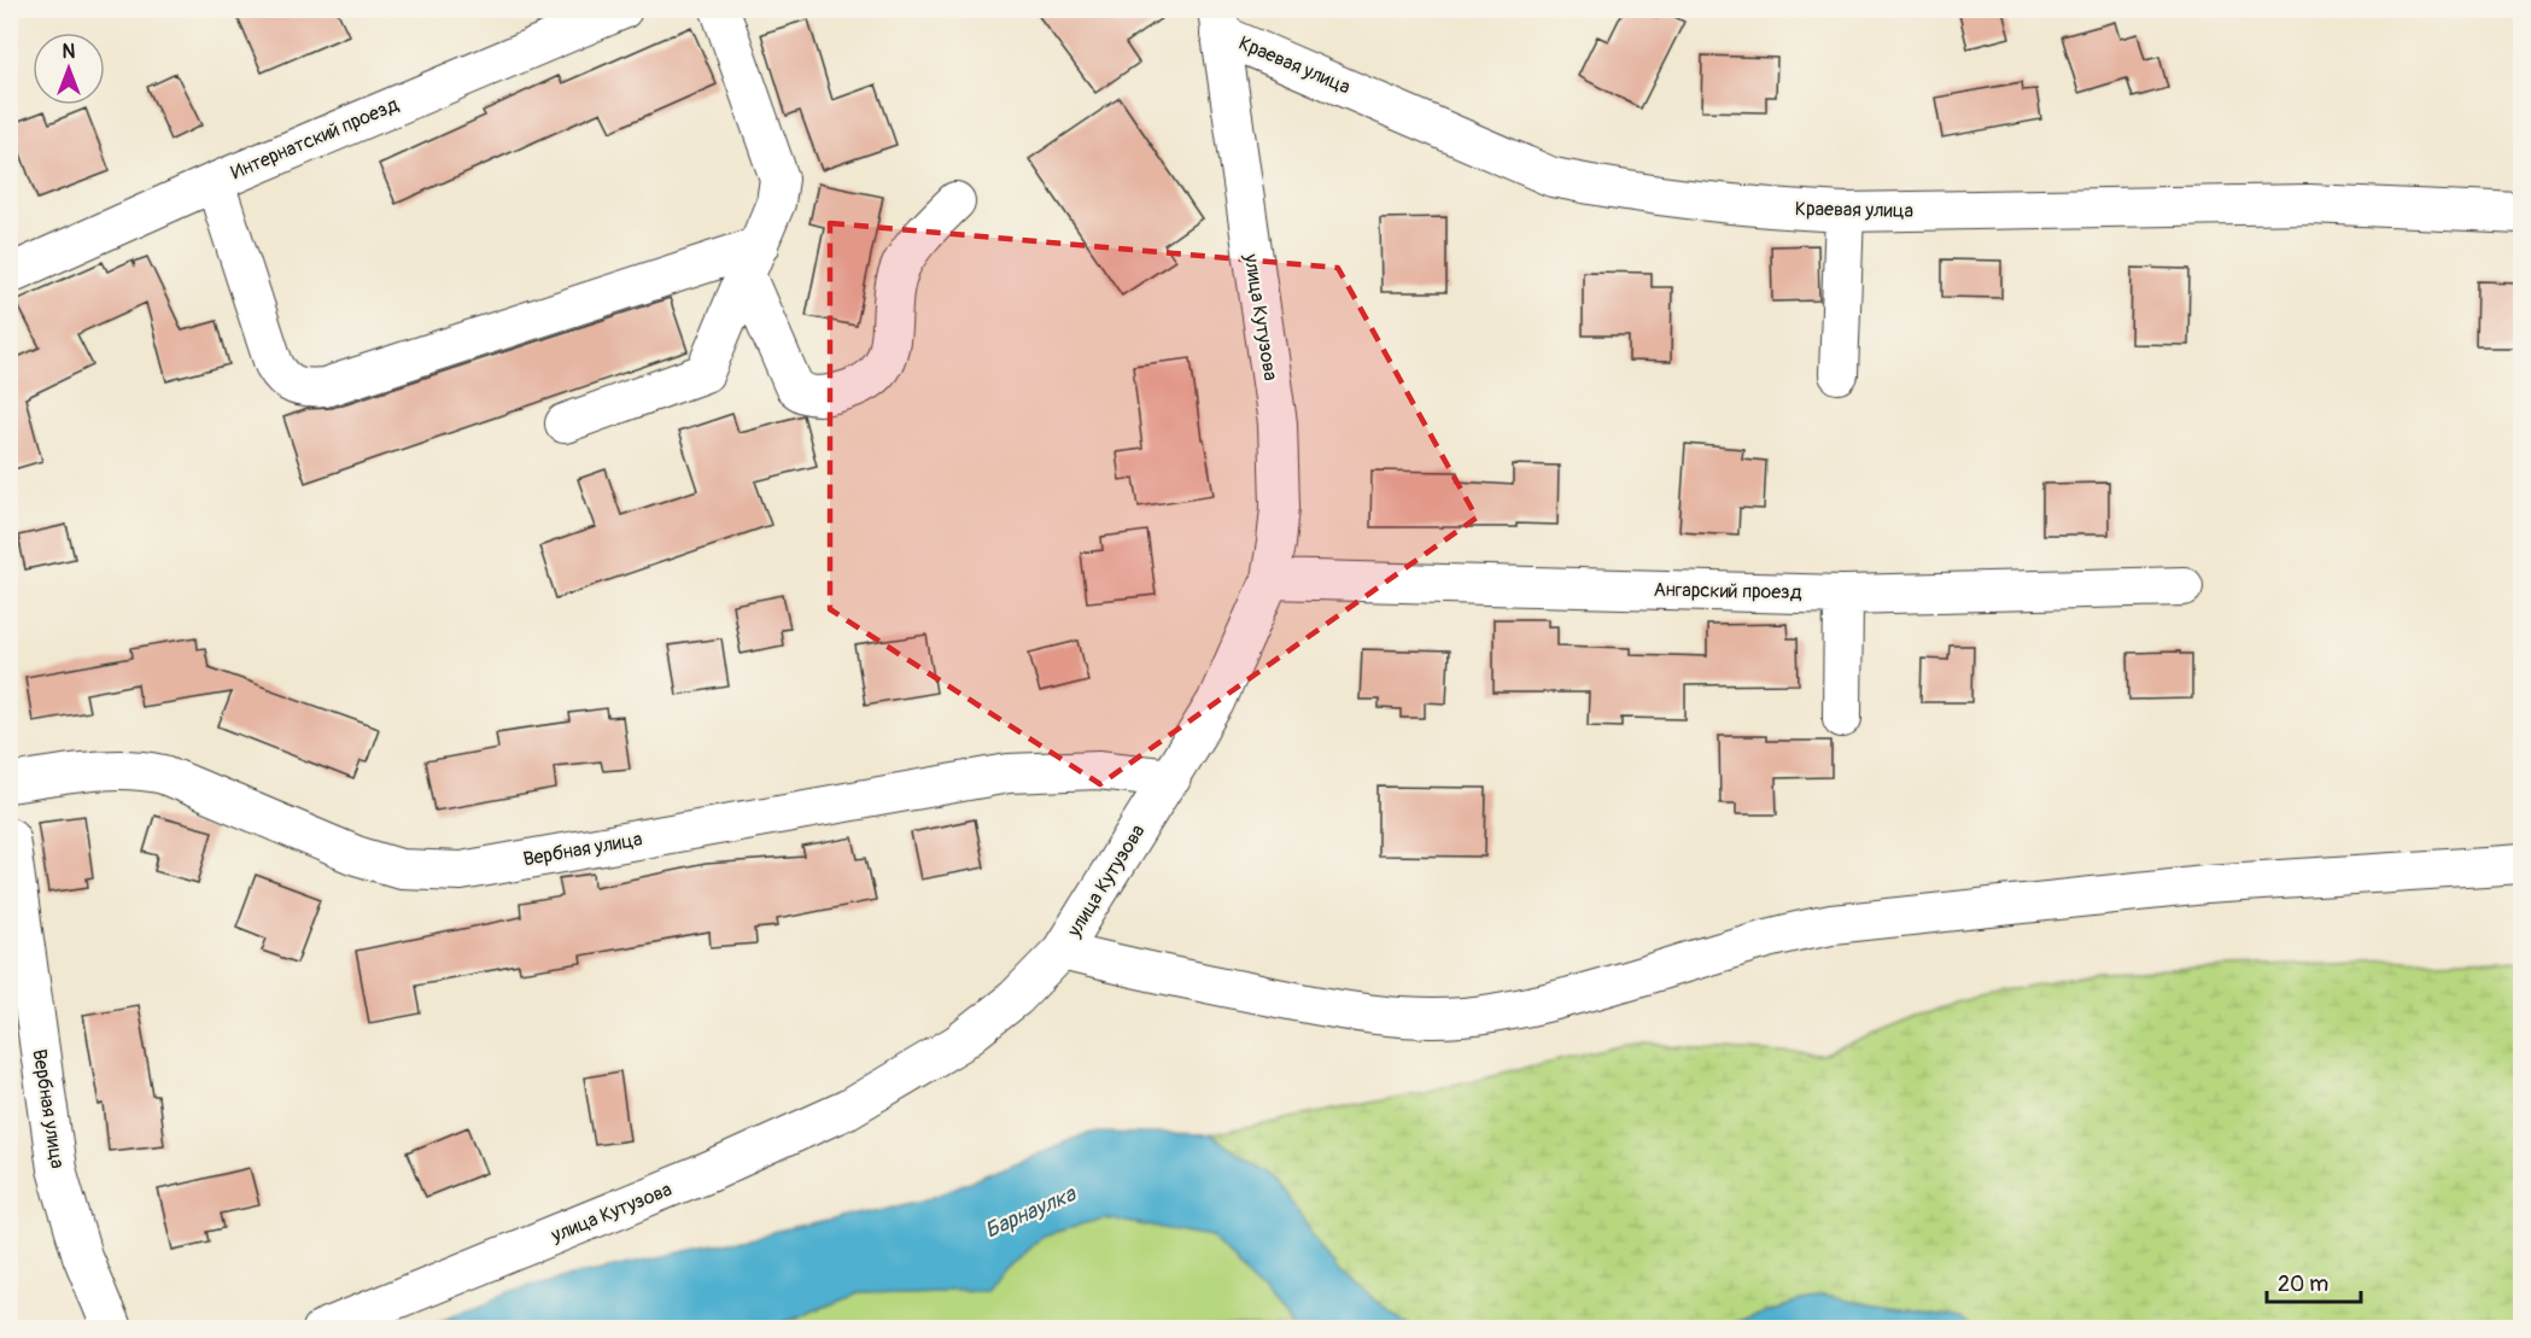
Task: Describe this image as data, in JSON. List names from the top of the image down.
{
  "streets": {
    "street": [
      "Краевая улица",
      "Интернатский проезд",
      "улица Кутузова",
      "Ангарский проезд",
      "Вербная улица"
    ]
  },
  "crossings": [
    ["Краевая улица", "улица Кутузова"],
    ["улица Кутузова", "Ангарский проезд"],
    ["улица Кутузова", "Вербная улица"]
  ],
  "water": ["Барнаулка"],
  "scale_bar": "20 m",
  "north": "top"
}
